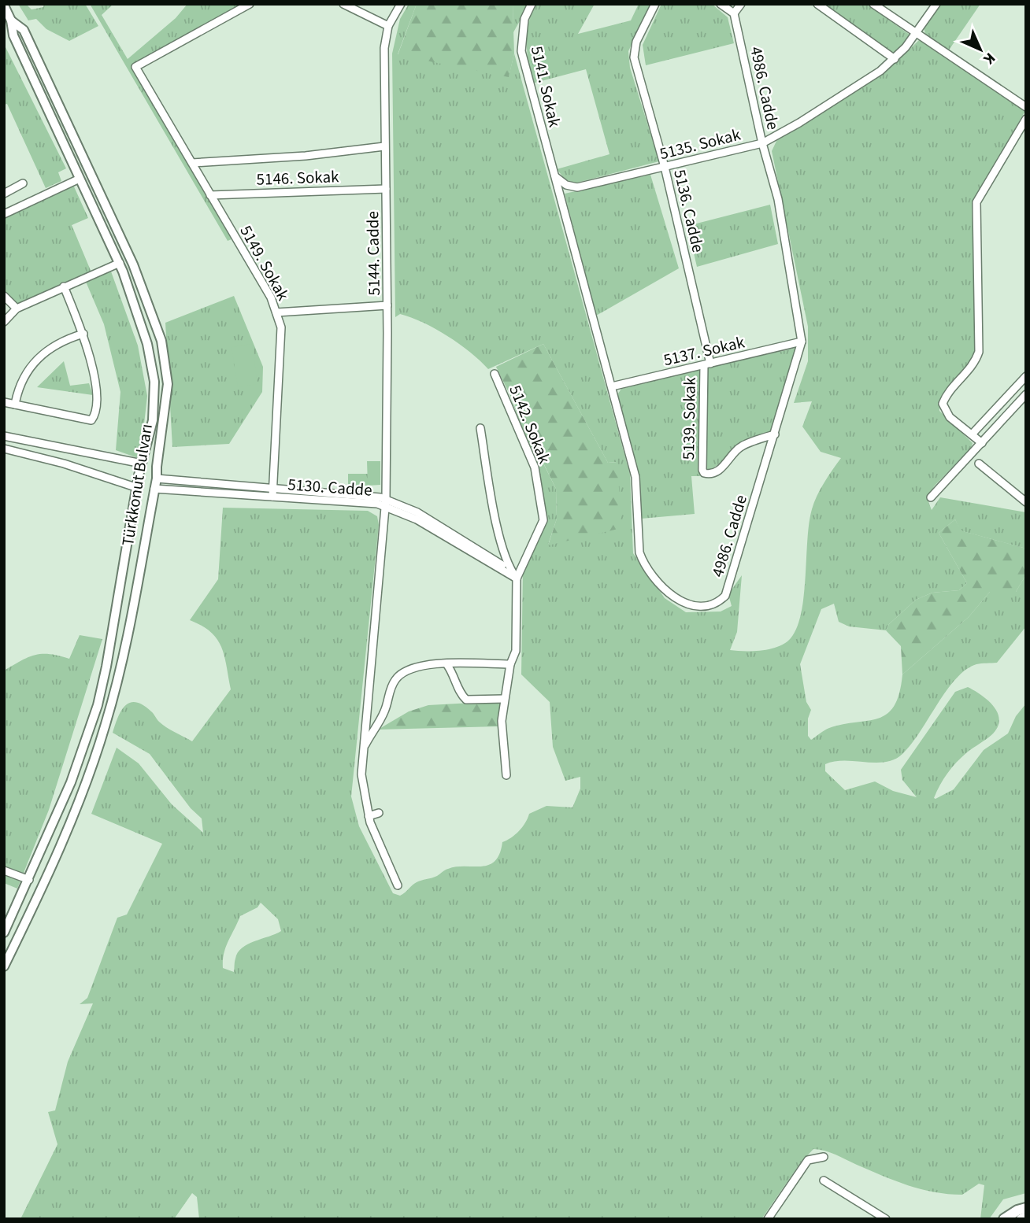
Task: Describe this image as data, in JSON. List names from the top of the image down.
{
  "streets": {
    "street": [
      "5141. Sokak",
      "4986. Cadde",
      "5135. Sokak",
      "5146. Sokak",
      "5136. Cadde",
      "5144. Cadde",
      "5149. Sokak",
      "5137. Sokak",
      "5139. Sokak",
      "5142. Sokak",
      "Türkkonut Bulvarı",
      "5130. Cadde"
    ]
  },
  "crossings": [
    ["5141. Sokak", "4986. Cadde"],
    ["5141. Sokak", "5135. Sokak"],
    ["4986. Cadde", "5135. Sokak"],
    ["4986. Cadde", "5137. Sokak"],
    ["4986. Cadde", "5139. Sokak"],
    ["5135. Sokak", "5136. Cadde"],
    ["5146. Sokak", "5144. Cadde"],
    ["5146. Sokak", "5149. Sokak"],
    ["5136. Cadde", "5137. Sokak"],
    ["5136. Cadde", "5139. Sokak"],
    ["5144. Cadde", "5130. Cadde"],
    ["5149. Sokak", "5130. Cadde"],
    ["5137. Sokak", "5139. Sokak"],
    ["5142. Sokak", "5130. Cadde"],
    ["Türkkonut Bulvarı", "5130. Cadde"]
  ],
  "north": "bottom right"
}
